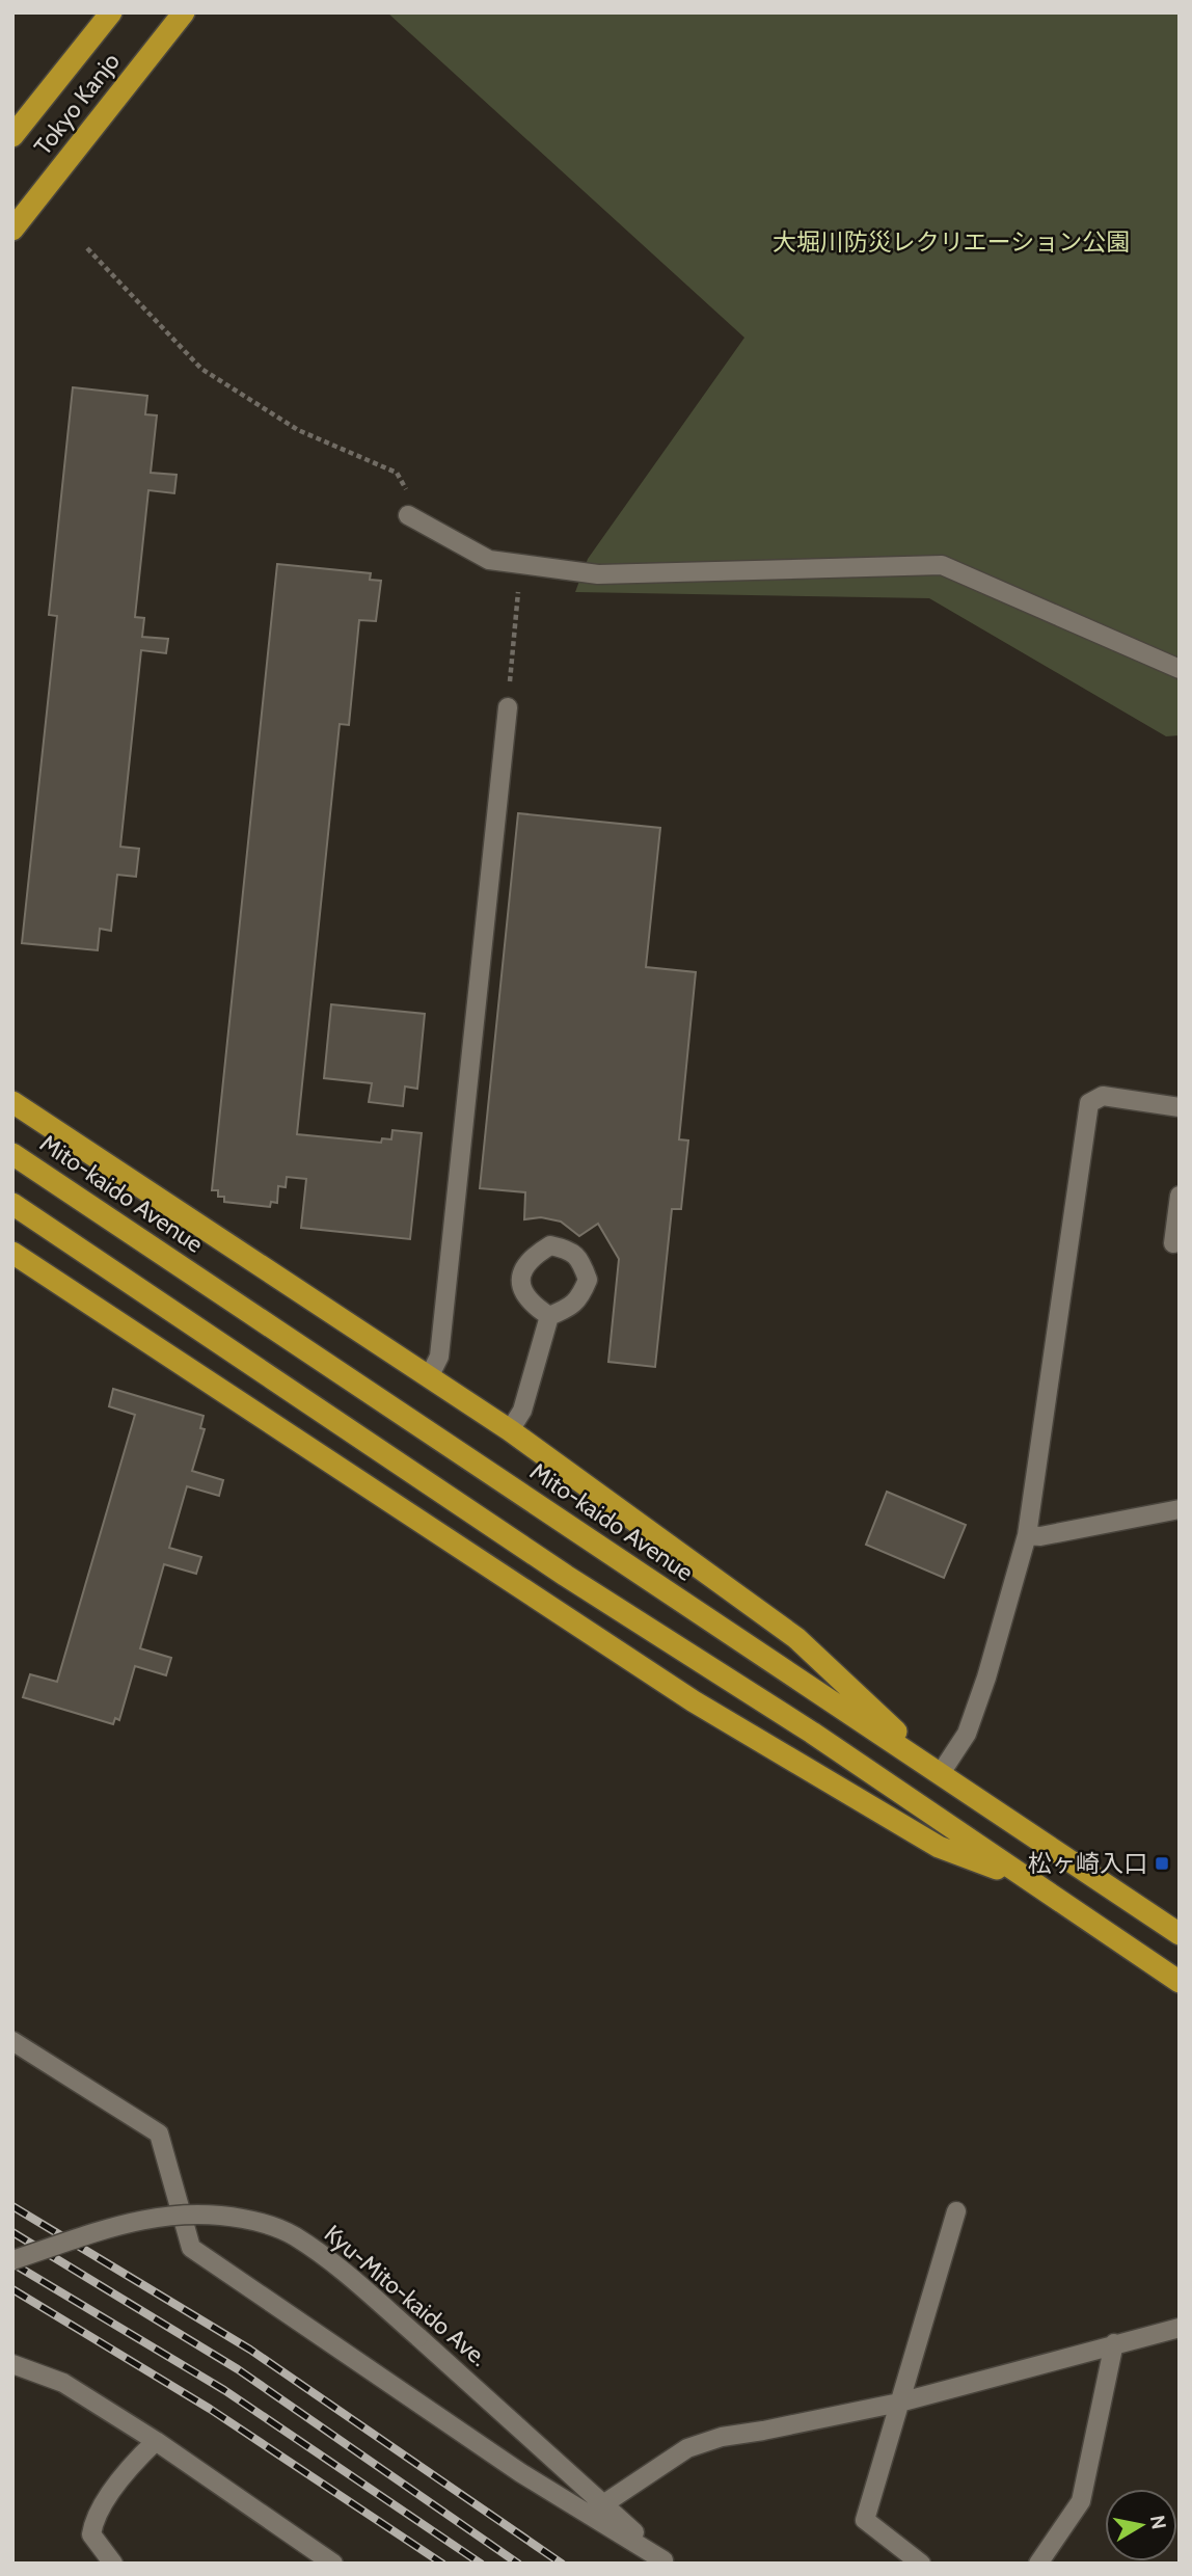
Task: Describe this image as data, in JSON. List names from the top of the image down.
{
  "streets": {
    "highway": ["Tokyo Kanjo", "Mito-kaido Avenue"],
    "street": ["Kyu-Mito-kaido Ave."]
  },
  "parks": ["大堀川防災レクリエーション公園"],
  "places": {
    "transit": ["松ヶ崎入口"]
  },
  "north": "right"
}
